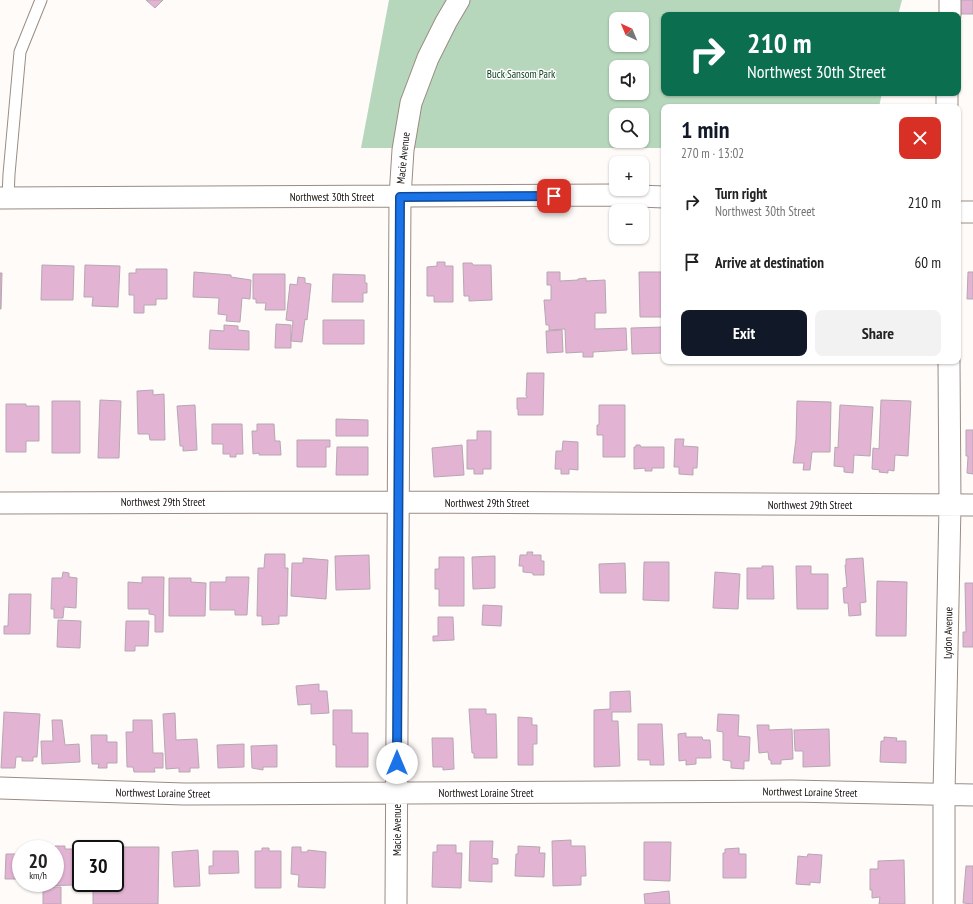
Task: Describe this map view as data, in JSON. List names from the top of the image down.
{
  "streets": {
    "street": [
      "Macie Avenue",
      "Northwest 30th Street",
      "Northwest 29th Street",
      "Lydon Avenue",
      "Northwest Loraine Street"
    ]
  },
  "crossings": [
    ["Macie Avenue", "Northwest 30th Street"],
    ["Macie Avenue", "Northwest 29th Street"],
    ["Macie Avenue", "Northwest Loraine Street"],
    ["Northwest 29th Street", "Lydon Avenue"],
    ["Lydon Avenue", "Northwest Loraine Street"]
  ],
  "parks": ["Buck Sansom Park"],
  "north": "top left",
  "page": {
    "map_buttons": ["+", "−"],
    "turn": ["210 m", "Northwest 30th Street"],
    "heading": ["1 min", "270 m · 13:02"],
    "list": [
      {
        "name": "Turn right",
        "note": "Northwest 30th Street",
        "value": "210 m"
      },
      {
        "name": "Arrive at destination",
        "value": "60 m"
      }
    ],
    "buttons": ["Exit", "Share"],
    "speed": "20 km/h",
    "limit": "30"
  }
}
